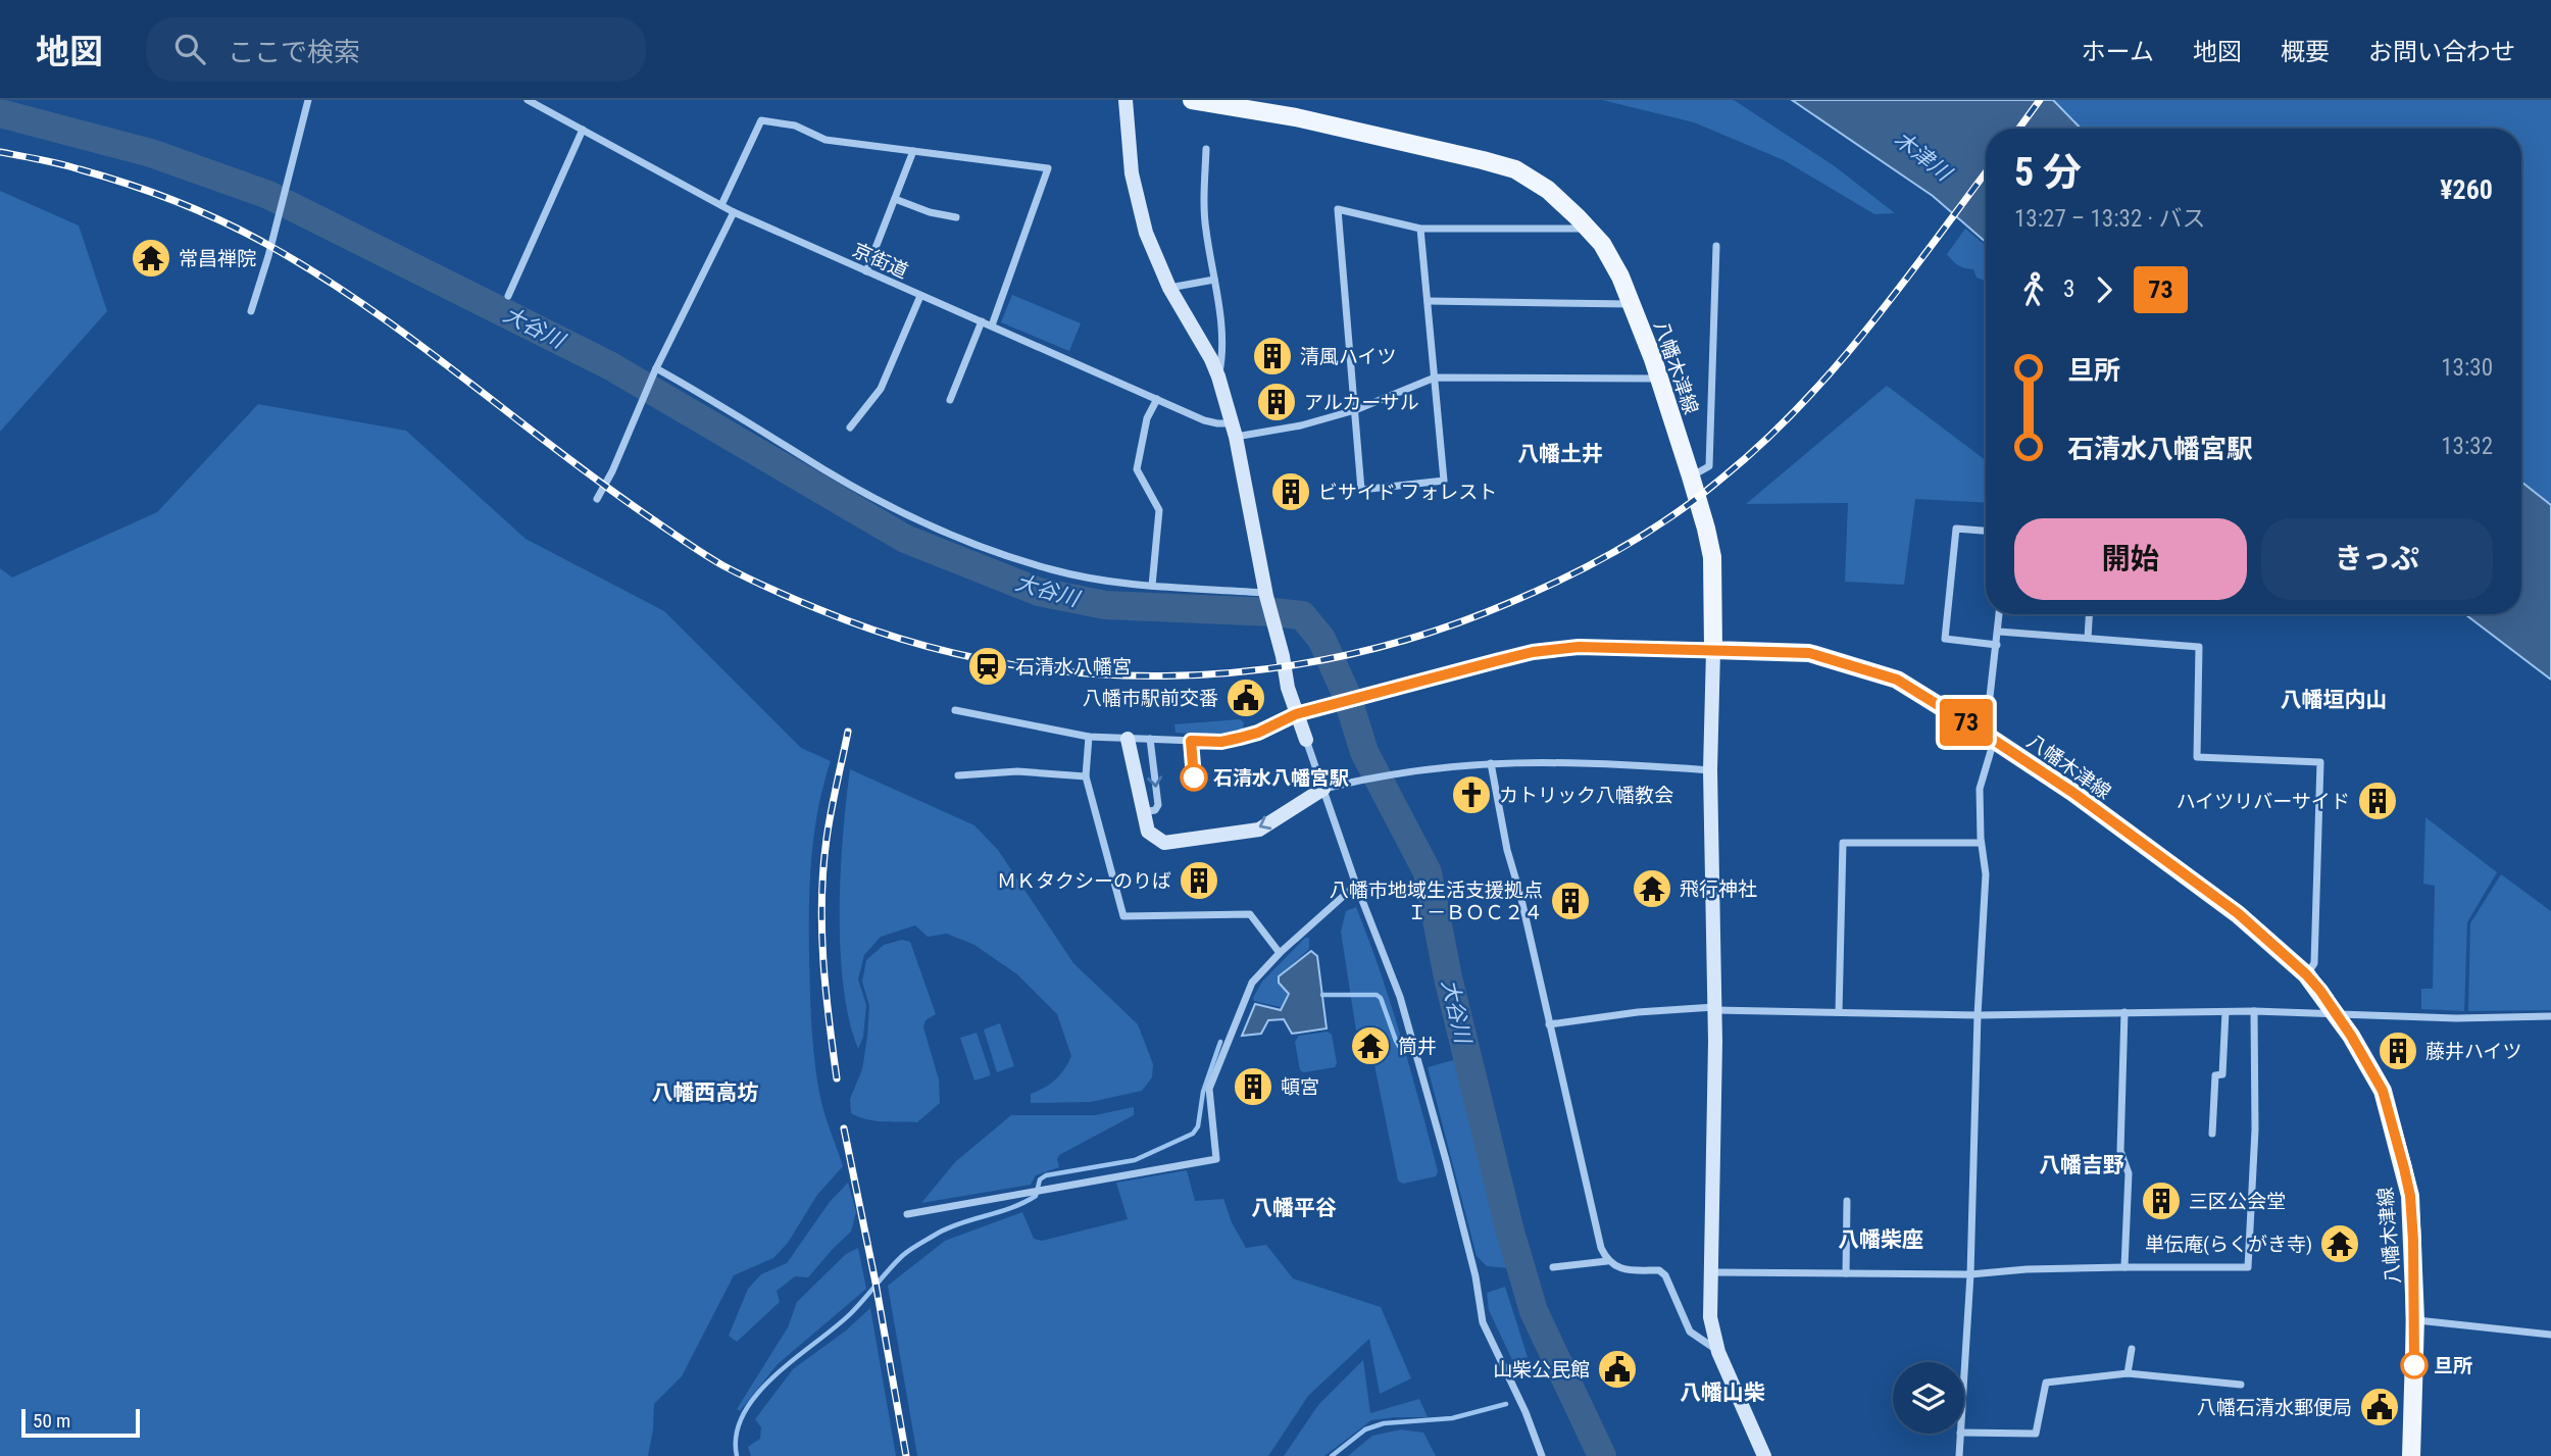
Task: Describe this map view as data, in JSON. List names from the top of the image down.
{
  "streets": {
    "main road": ["八幡木津線"],
    "street": ["京街道"]
  },
  "districts": [
    "八幡土井",
    "八幡垣内山",
    "八幡西高坊",
    "八幡吉野",
    "八幡平谷",
    "八幡柴座",
    "八幡山柴"
  ],
  "water": ["木津川", "大谷川"],
  "places": {
    "temple": [
      "常昌禅院",
      "飛行神社",
      "筒井",
      "単伝庵(らくがき寺)"
    ],
    "building": [
      "清風ハイツ",
      "アルカーサル",
      "ビサイド フォレスト",
      "ハイツリバーサイド",
      "ＭＫタクシーのりば",
      "八幡市地域生活支援拠点 Ｉ－ＢＯＣ２４",
      "藤井ハイツ",
      "頓宮",
      "三区公会堂"
    ],
    "station": ["石清水八幡宮"],
    "public building": ["八幡市駅前交番", "山柴公民館", "八幡石清水郵便局"],
    "other": ["石清水八幡宮駅", "旦所"],
    "church": ["カトリック八幡教会"]
  },
  "lines": ["bus line 73"],
  "scale_bar": "50 m",
  "page": {
    "header": "地図",
    "search": "ここで検索",
    "nav": [
      "ホーム",
      "地図",
      "概要",
      "お問い合わせ"
    ],
    "on_map": "73",
    "heading": ["5 分", "13:27 – 13:32 · バス", "¥260"],
    "legs": ["3", "73"],
    "list": [
      {
        "name": "旦所",
        "value": "13:30"
      },
      {
        "name": "石清水八幡宮駅",
        "value": "13:32"
      }
    ],
    "buttons": ["開始", "きっぷ"],
    "scale": "50 m"
  }
}
